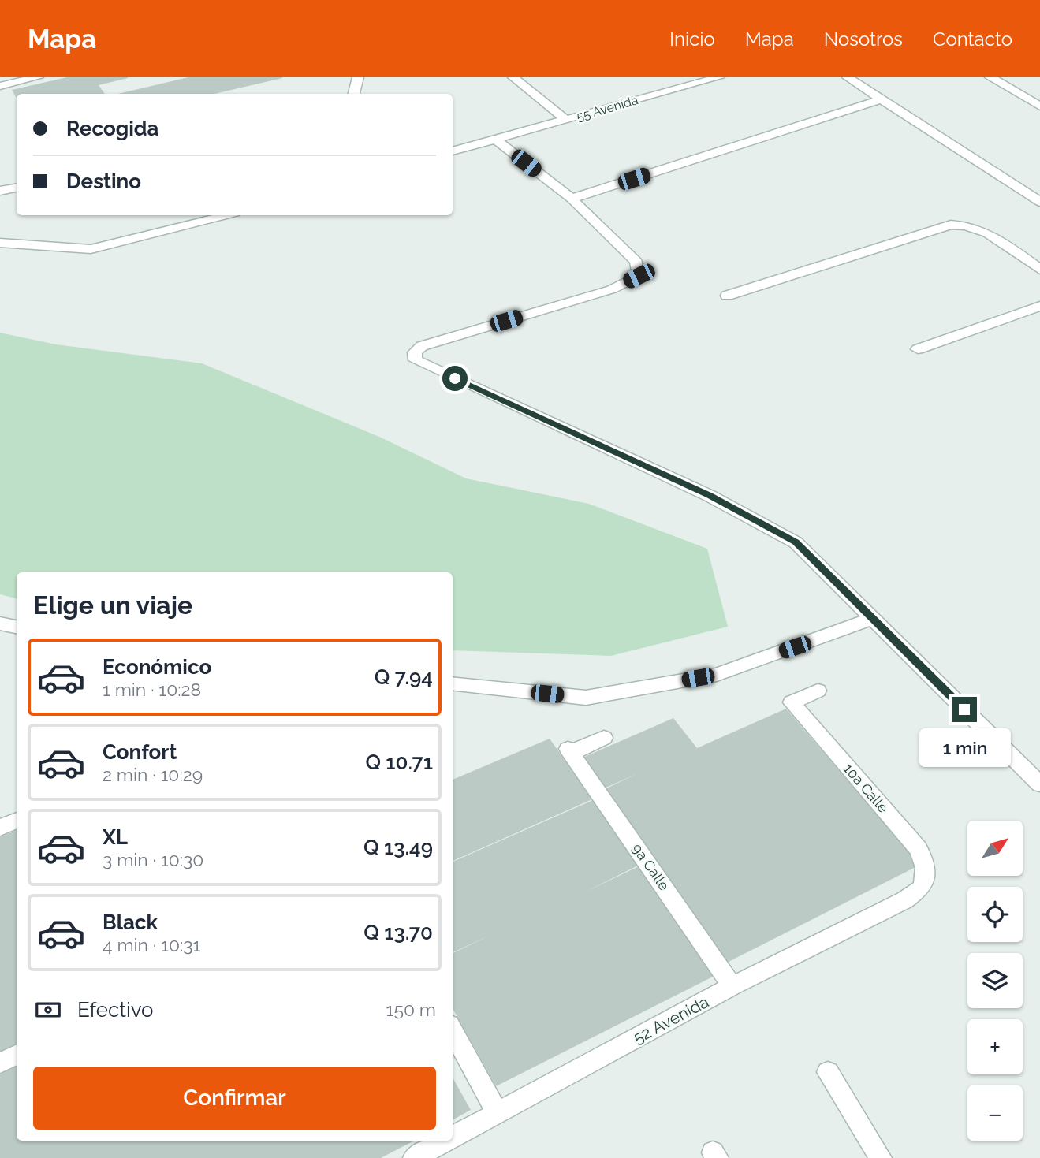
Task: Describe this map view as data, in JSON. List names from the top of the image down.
{
  "streets": {
    "street": [
      "55 Avenida",
      "10a Calle",
      "9a Calle",
      "52 Avenida"
    ]
  },
  "crossings": [
    ["10a Calle", "52 Avenida"],
    ["9a Calle", "52 Avenida"]
  ],
  "north": "top right",
  "page": {
    "header": "Mapa",
    "nav": [
      "Inicio",
      "Mapa",
      "Nosotros",
      "Contacto"
    ],
    "banner": ["Recogida", "Destino"],
    "heading": "Elige un viaje",
    "list": [
      {
        "name": "Económico",
        "note": "1 min · 10:28",
        "value": "Q 7.94"
      },
      {
        "name": "Confort",
        "note": "2 min · 10:29",
        "value": "Q 10.71"
      },
      {
        "name": "XL",
        "note": "3 min · 10:30",
        "value": "Q 13.49"
      },
      {
        "name": "Black",
        "note": "4 min · 10:31",
        "value": "Q 13.70"
      }
    ],
    "bubble": "1 min",
    "map_buttons": ["+", "−"],
    "pay": ["Efectivo", "150 m"],
    "buttons": "Confirmar"
  }
}
